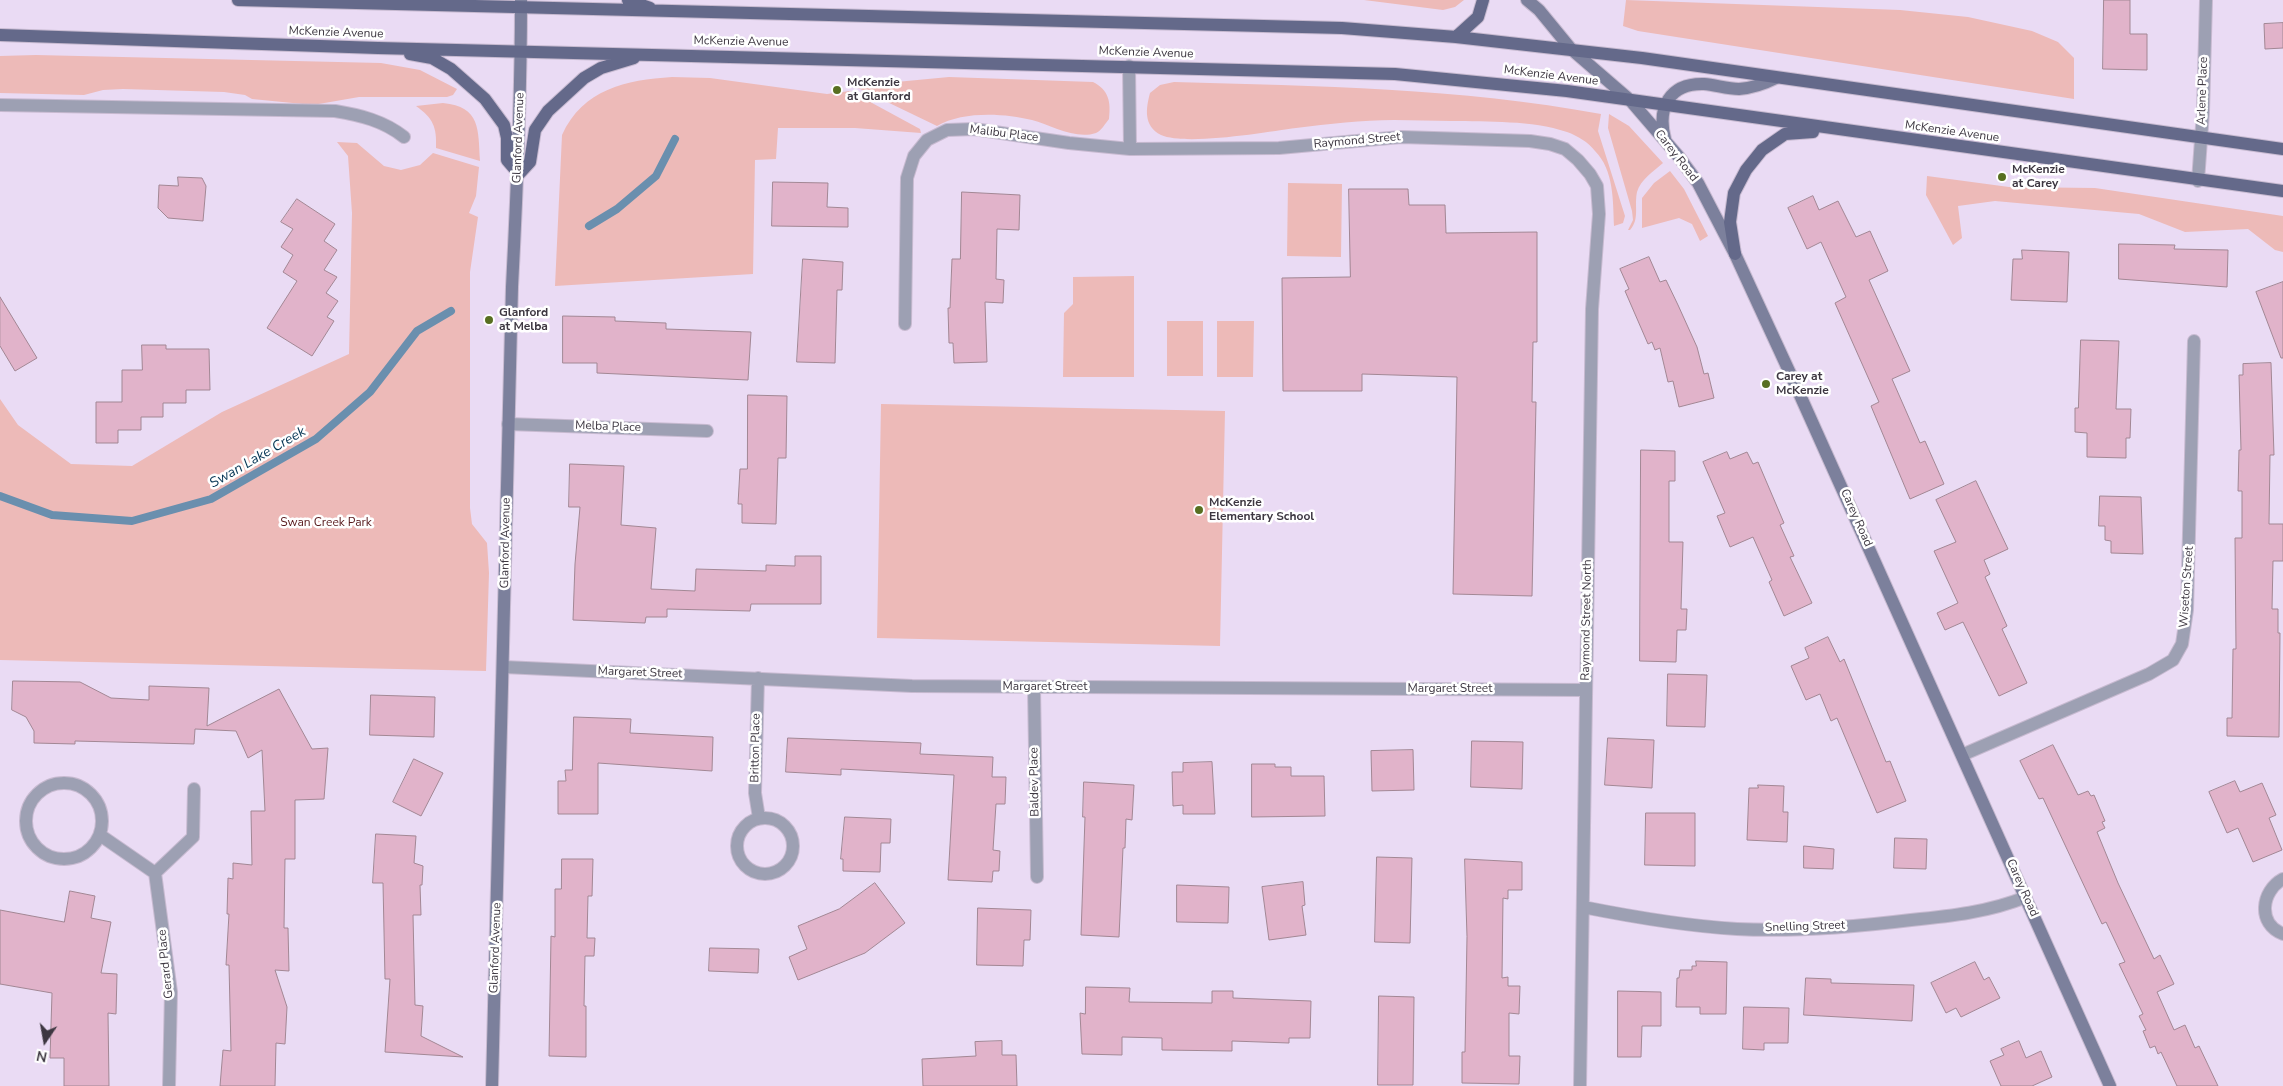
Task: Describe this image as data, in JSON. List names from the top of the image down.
{
  "streets": {
    "main road": ["McKenzie Avenue"],
    "street": [
      "Arlene Place",
      "Malibu Place",
      "Glanford Avenue",
      "Raymond Street",
      "Carey Road",
      "Melba Place",
      "Wiseton Street",
      "Raymond Street North",
      "Margaret Street",
      "Britton Place",
      "Baldev Place",
      "Snelling Street",
      "Gerard Place"
    ]
  },
  "crossings": [
    ["McKenzie Avenue", "Arlene Place"],
    ["McKenzie Avenue", "Glanford Avenue"],
    ["McKenzie Avenue", "Carey Road"],
    ["Malibu Place", "Raymond Street"],
    ["Glanford Avenue", "Melba Place"],
    ["Glanford Avenue", "Margaret Street"],
    ["Raymond Street", "Raymond Street North"],
    ["Carey Road", "Wiseton Street"],
    ["Carey Road", "Snelling Street"],
    ["Raymond Street North", "Margaret Street"],
    ["Raymond Street North", "Snelling Street"],
    ["Margaret Street", "Britton Place"],
    ["Margaret Street", "Baldev Place"]
  ],
  "water": ["Swan Lake Creek"],
  "parks": ["Swan Creek Park"],
  "places": [
    "McKenzie at Glanford",
    "McKenzie at Carey",
    "Glanford at Melba",
    "Carey at McKenzie",
    "McKenzie Elementary School"
  ],
  "north": "bottom"
}
